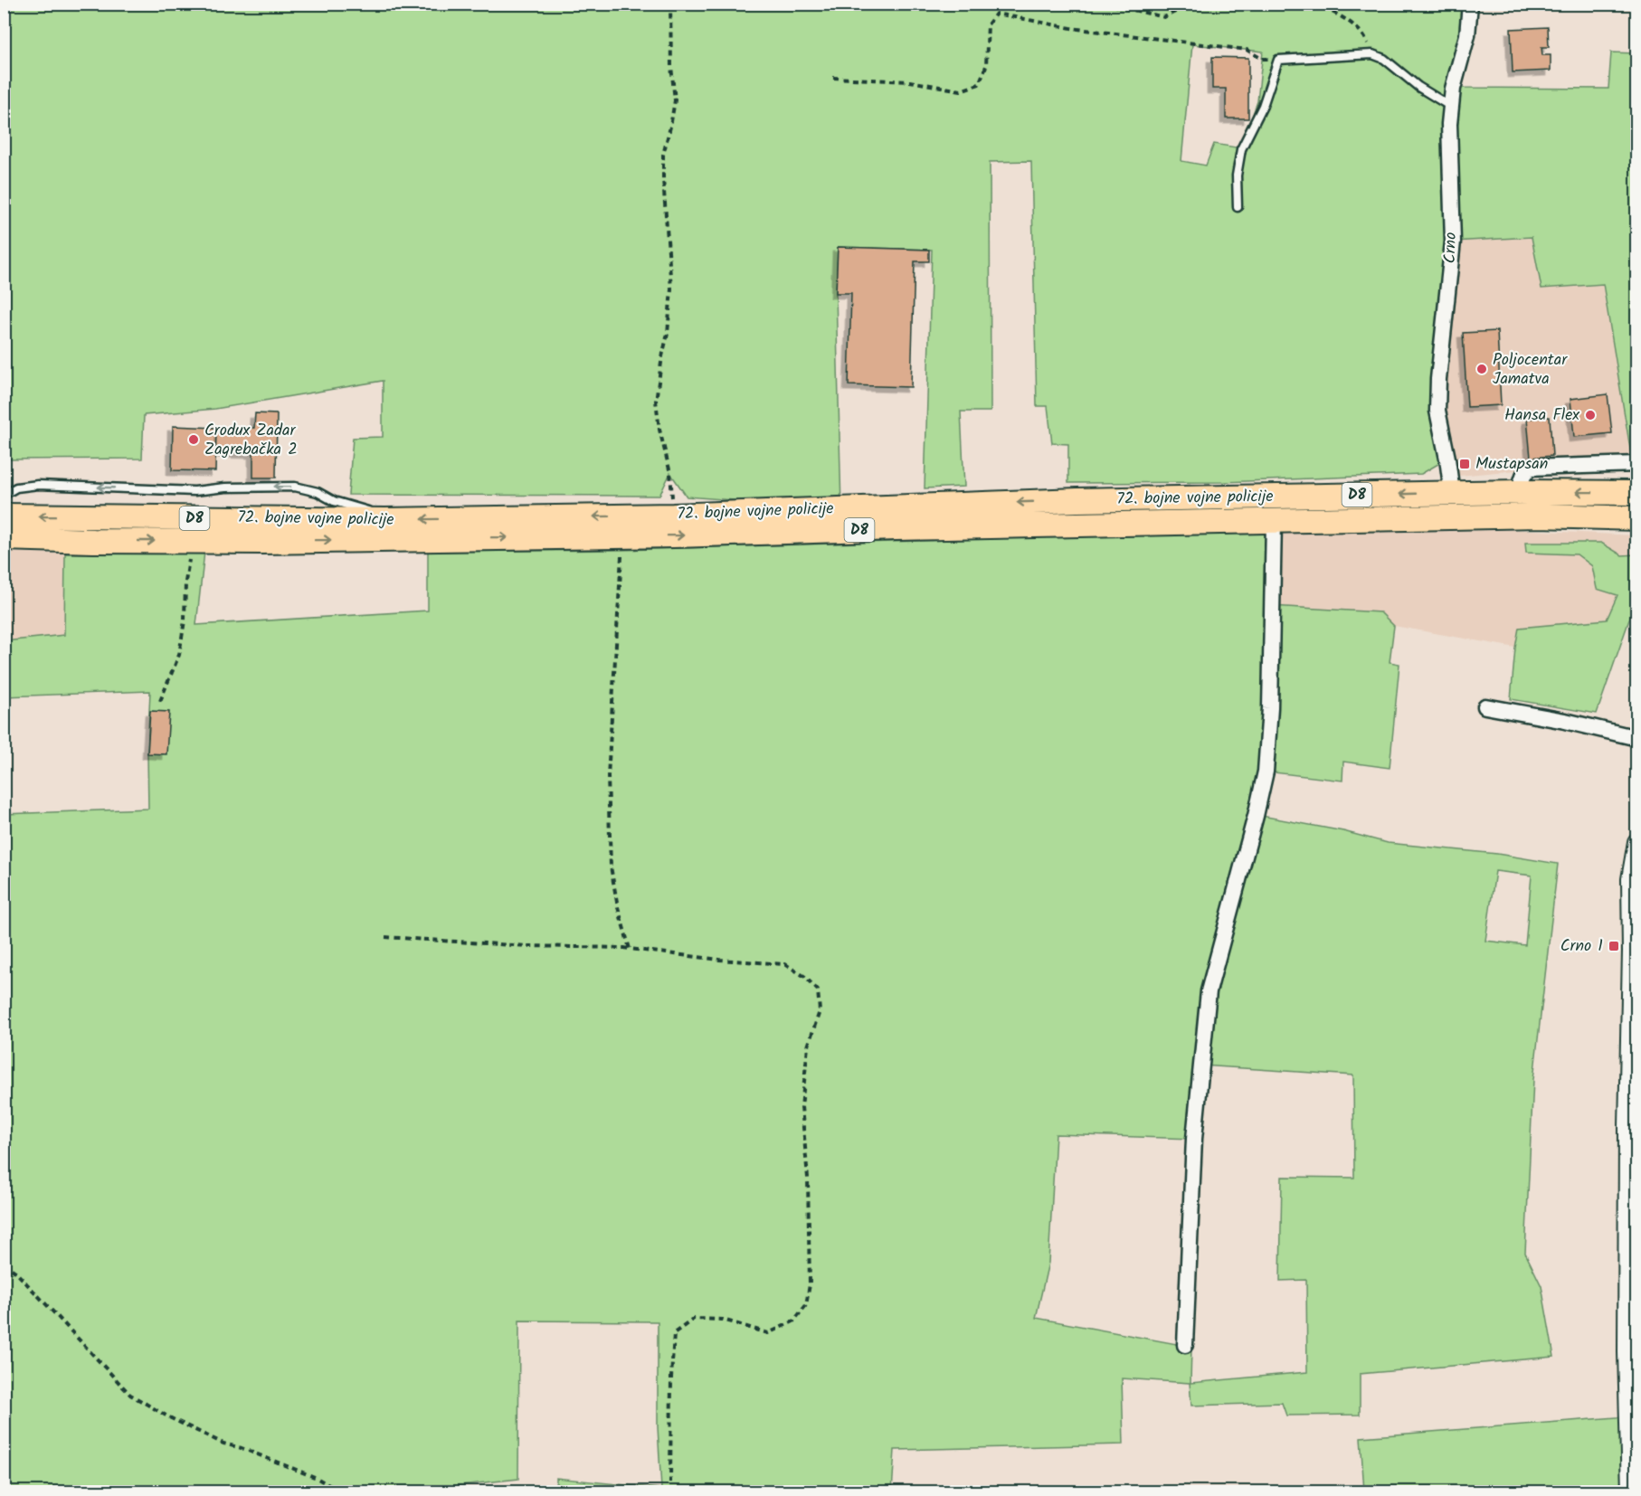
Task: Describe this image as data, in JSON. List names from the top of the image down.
{
  "streets": {
    "main road": ["D8", "72. bojne vojne policije"],
    "street": ["Crno"]
  },
  "crossings": [
    ["Crno", "72. bojne vojne policije"]
  ],
  "places": {
    "other": ["Poljocentar Jamatva", "Hansa Flex", "Crodux Zadar Zagrebačka 2"],
    "transit": ["Mustapsan", "Crno 1"]
  }
}
